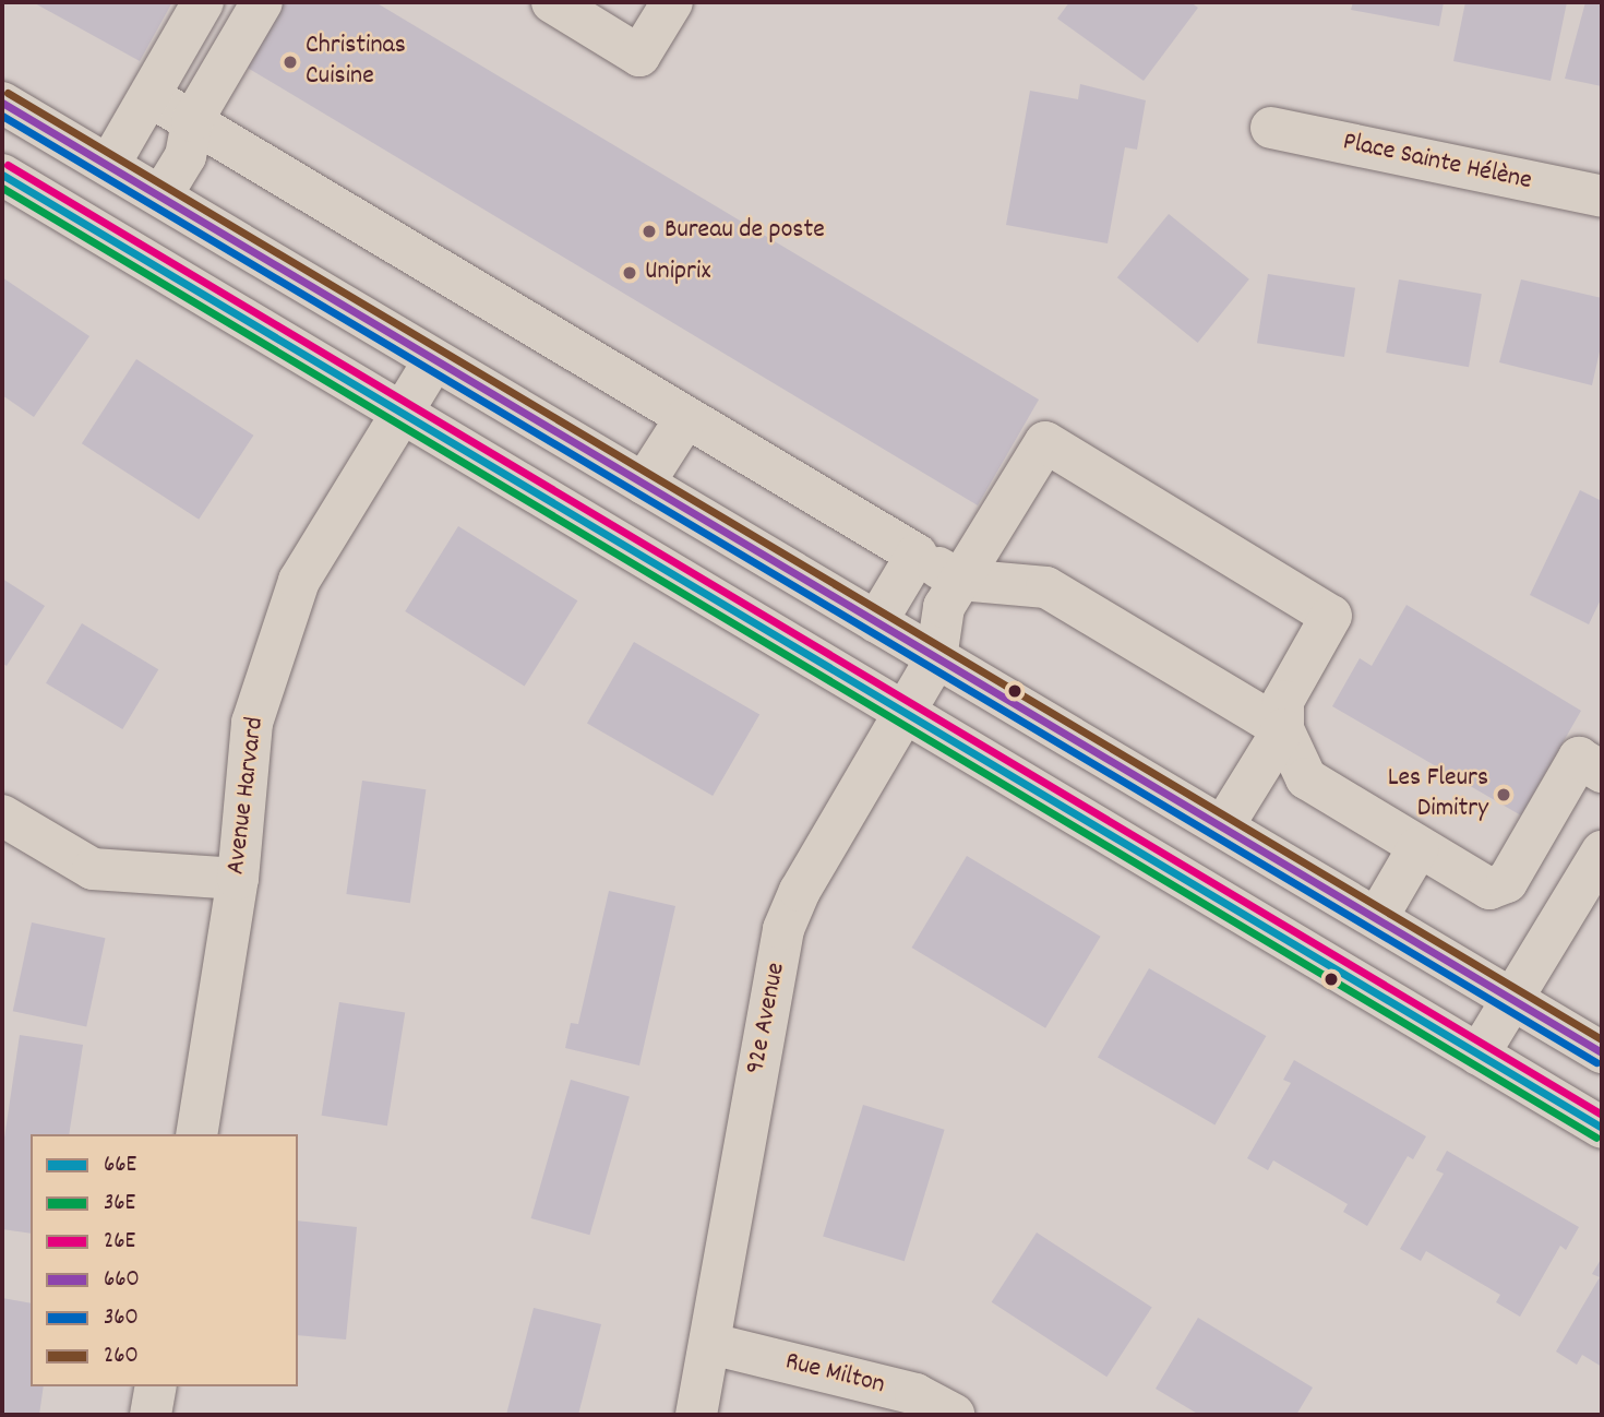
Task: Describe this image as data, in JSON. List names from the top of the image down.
{
  "streets": {
    "street": [
      "Place Sainte Hélène",
      "Avenue Harvard",
      "92e Avenue",
      "Rue Milton"
    ]
  },
  "crossings": [
    ["92e Avenue", "Rue Milton"]
  ],
  "places": [
    "Christinas Cuisine",
    "Bureau de poste",
    "Uniprix",
    "Les Fleurs Dimitry"
  ],
  "lines": [
    "transit line 26O",
    "transit line 66O",
    "transit line 36O",
    "transit line 26E",
    "transit line 66E",
    "transit line 36E"
  ],
  "legend": [
    "66E",
    "36E",
    "26E",
    "66O",
    "36O",
    "26O"
  ]
}
